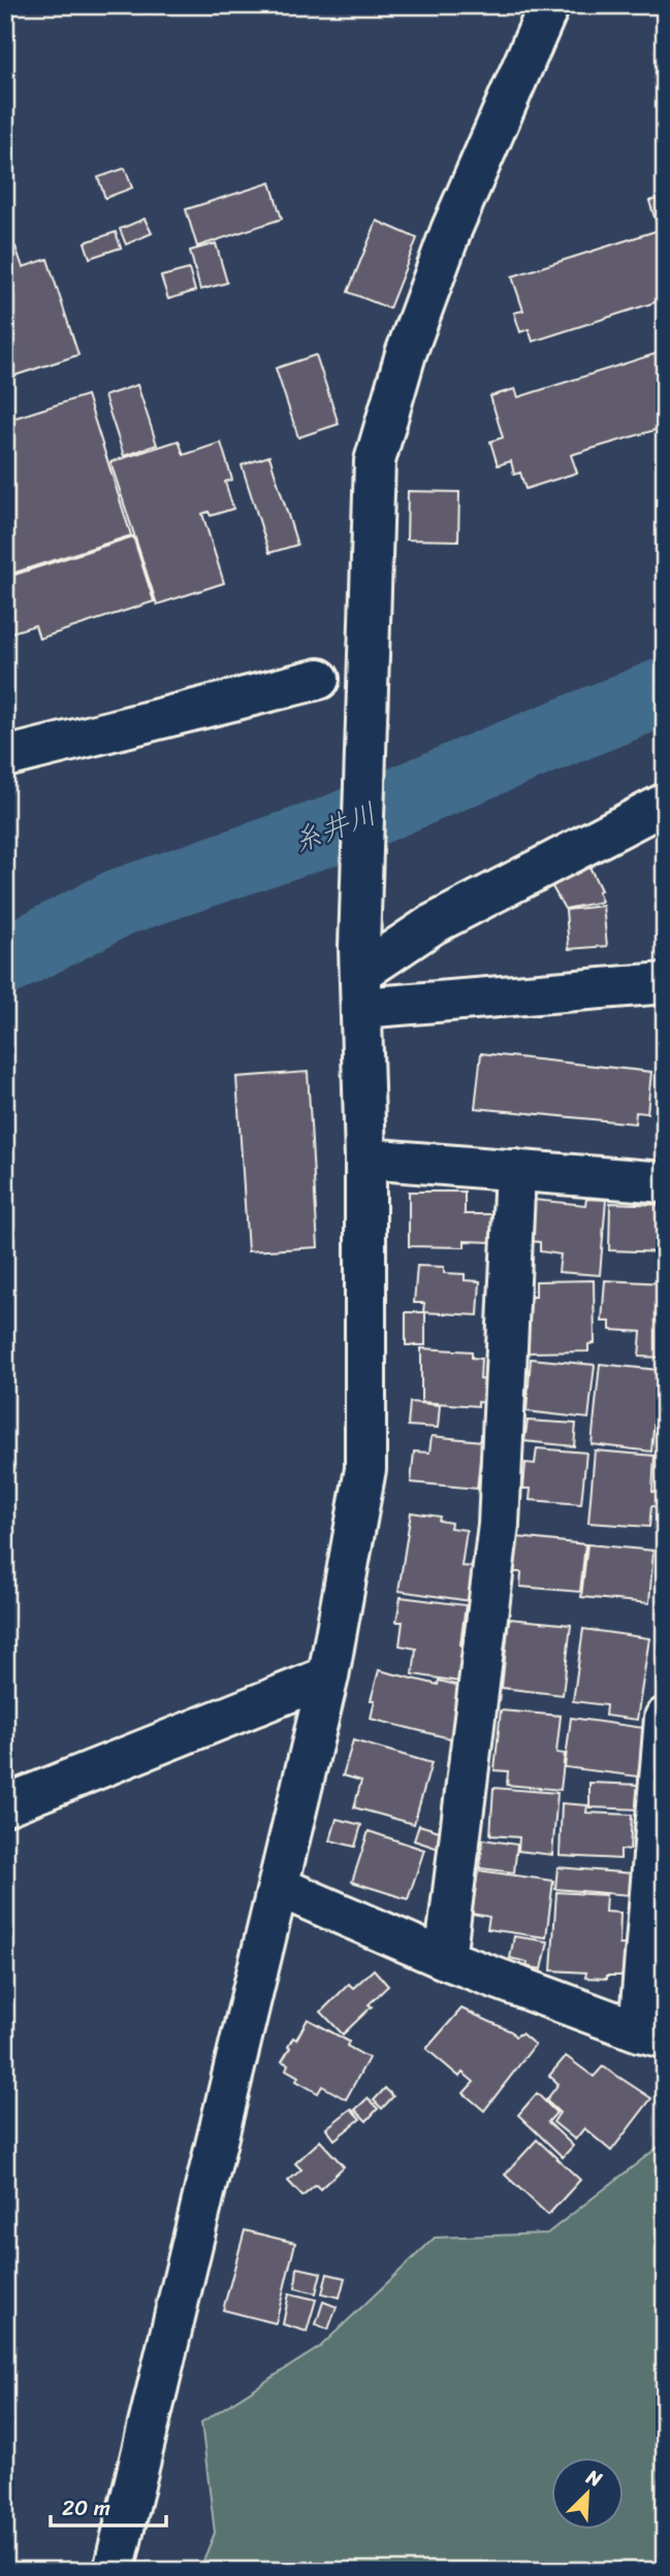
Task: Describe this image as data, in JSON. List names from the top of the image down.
{
  "water": ["糸井川"],
  "scale_bar": "20 m",
  "north": "top right"
}
